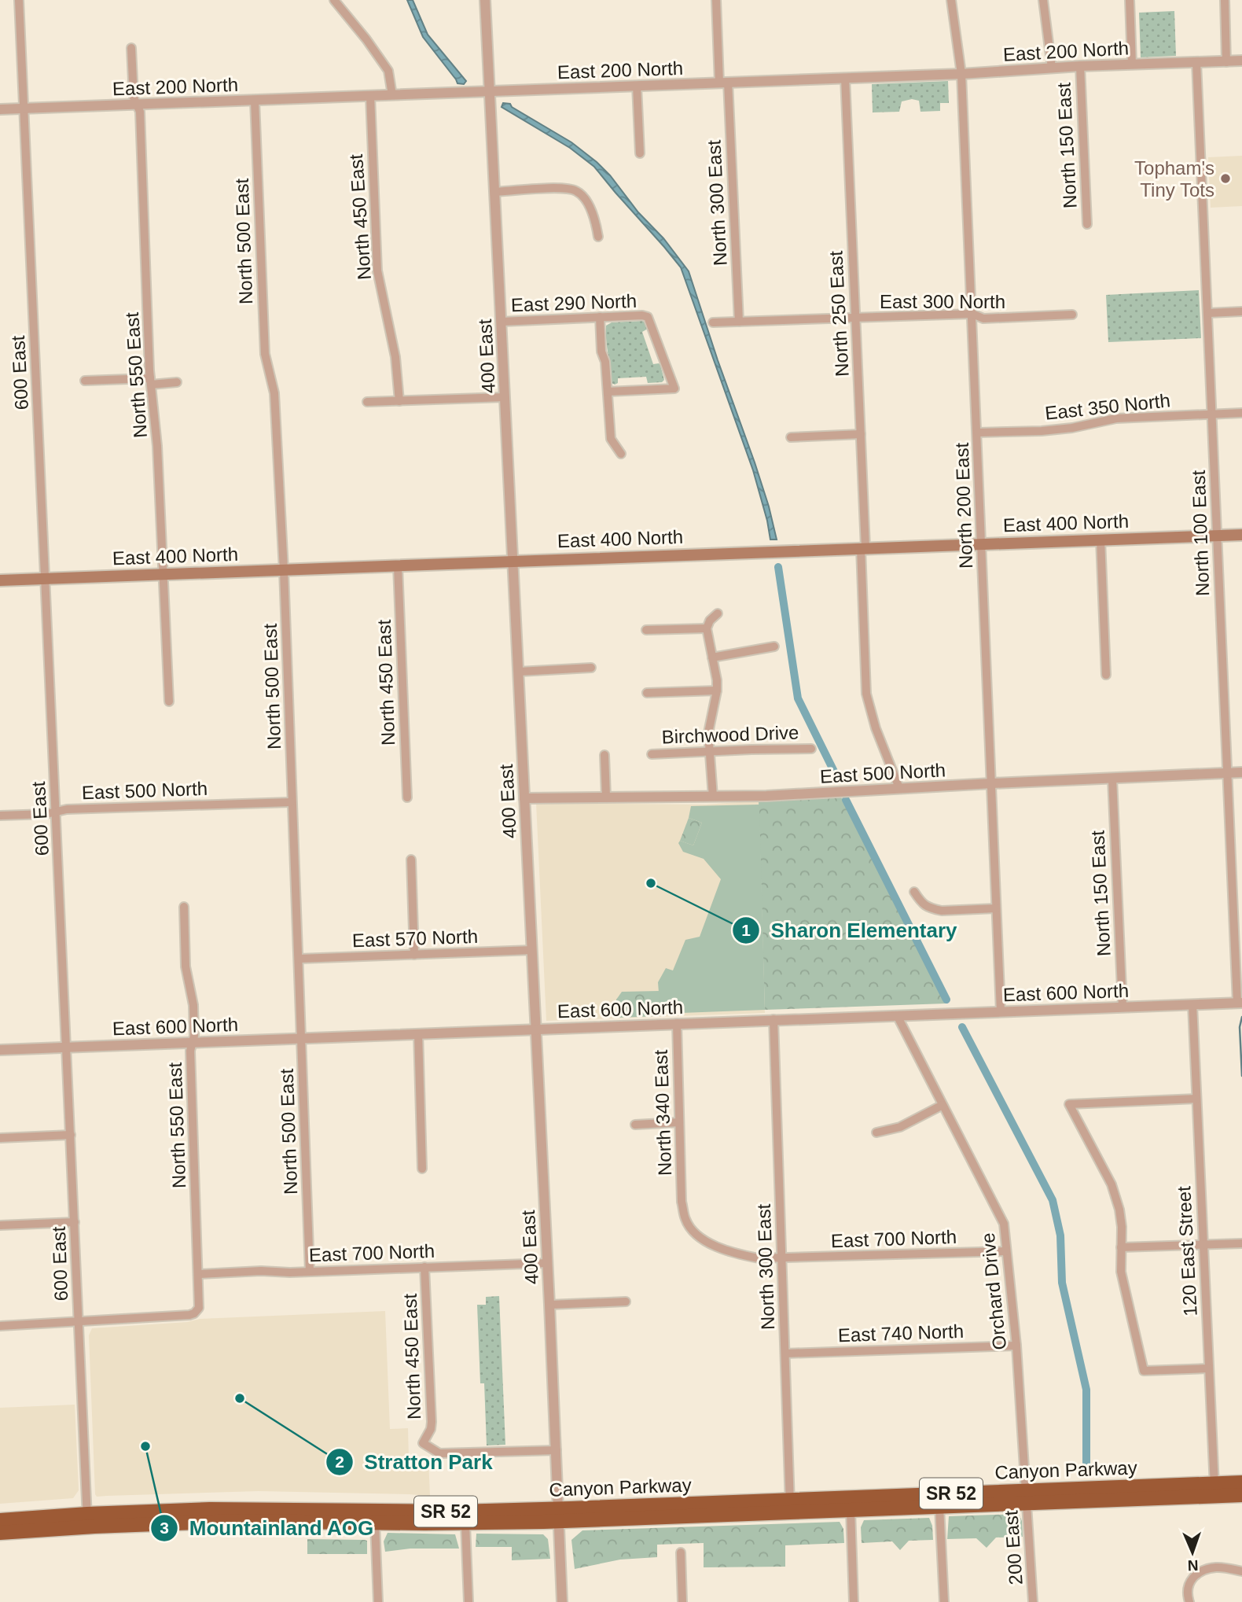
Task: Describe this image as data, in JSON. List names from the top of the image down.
{
  "streets": {
    "highway": ["Canyon Parkway", "SR 52"],
    "main road": ["East 400 North"],
    "street": [
      "East 200 North",
      "North 150 East",
      "North 300 East",
      "North 450 East",
      "North 500 East",
      "East 300 North",
      "East 290 North",
      "North 250 East",
      "400 East",
      "600 East",
      "North 550 East",
      "East 350 North",
      "North 200 East",
      "North 100 East",
      "Birchwood Drive",
      "East 500 North",
      "East 570 North",
      "East 600 North",
      "North 340 East",
      "East 700 North",
      "120 East Street",
      "Orchard Drive",
      "East 740 North",
      "200 East"
    ]
  },
  "crossings": [
    ["East 200 North", "North 150 East"],
    ["East 200 North", "North 300 East"],
    ["East 200 North", "North 450 East"],
    ["East 200 North", "North 500 East"],
    ["East 200 North", "North 250 East"],
    ["East 200 North", "400 East"],
    ["East 200 North", "600 East"],
    ["East 200 North", "North 550 East"],
    ["East 200 North", "North 200 East"],
    ["East 200 North", "North 100 East"],
    ["North 150 East", "East 500 North"],
    ["North 150 East", "East 600 North"],
    ["North 300 East", "East 300 North"],
    ["North 300 East", "East 600 North"],
    ["North 300 East", "North 340 East"],
    ["North 300 East", "East 700 North"],
    ["North 300 East", "East 740 North"],
    ["North 300 East", "Canyon Parkway"],
    ["North 450 East", "400 East"],
    ["North 450 East", "East 400 North"],
    ["North 450 East", "East 700 North"],
    ["North 500 East", "East 400 North"],
    ["North 500 East", "East 500 North"],
    ["North 500 East", "East 570 North"],
    ["North 500 East", "East 600 North"],
    ["North 500 East", "East 700 North"],
    ["East 300 North", "North 250 East"],
    ["East 300 North", "North 200 East"],
    ["East 290 North", "400 East"],
    ["North 250 East", "East 400 North"],
    ["North 250 East", "East 500 North"],
    ["400 East", "East 400 North"],
    ["400 East", "East 500 North"],
    ["400 East", "East 570 North"],
    ["400 East", "East 600 North"],
    ["400 East", "East 700 North"],
    ["400 East", "Canyon Parkway"],
    ["600 East", "North 550 East"],
    ["600 East", "East 400 North"],
    ["600 East", "East 500 North"],
    ["600 East", "East 600 North"],
    ["600 East", "Canyon Parkway"],
    ["North 550 East", "East 400 North"],
    ["North 550 East", "East 600 North"],
    ["North 550 East", "East 700 North"],
    ["East 350 North", "North 200 East"],
    ["East 350 North", "North 100 East"],
    ["North 200 East", "East 400 North"],
    ["North 200 East", "East 500 North"],
    ["North 200 East", "East 600 North"],
    ["East 400 North", "North 100 East"],
    ["North 100 East", "East 500 North"],
    ["North 100 East", "East 600 North"],
    ["East 600 North", "North 340 East"],
    ["East 600 North", "120 East Street"],
    ["East 600 North", "Orchard Drive"],
    ["North 340 East", "East 700 North"],
    ["East 700 North", "Orchard Drive"],
    ["120 East Street", "Canyon Parkway"],
    ["Orchard Drive", "East 740 North"],
    ["Orchard Drive", "Canyon Parkway"],
    ["Orchard Drive", "200 East"],
    ["Canyon Parkway", "200 East"]
  ],
  "places": [
    "Topham's Tiny Tots",
    "Sharon Elementary",
    "Stratton Park",
    "Mountainland AOG"
  ],
  "north": "bottom"
}
